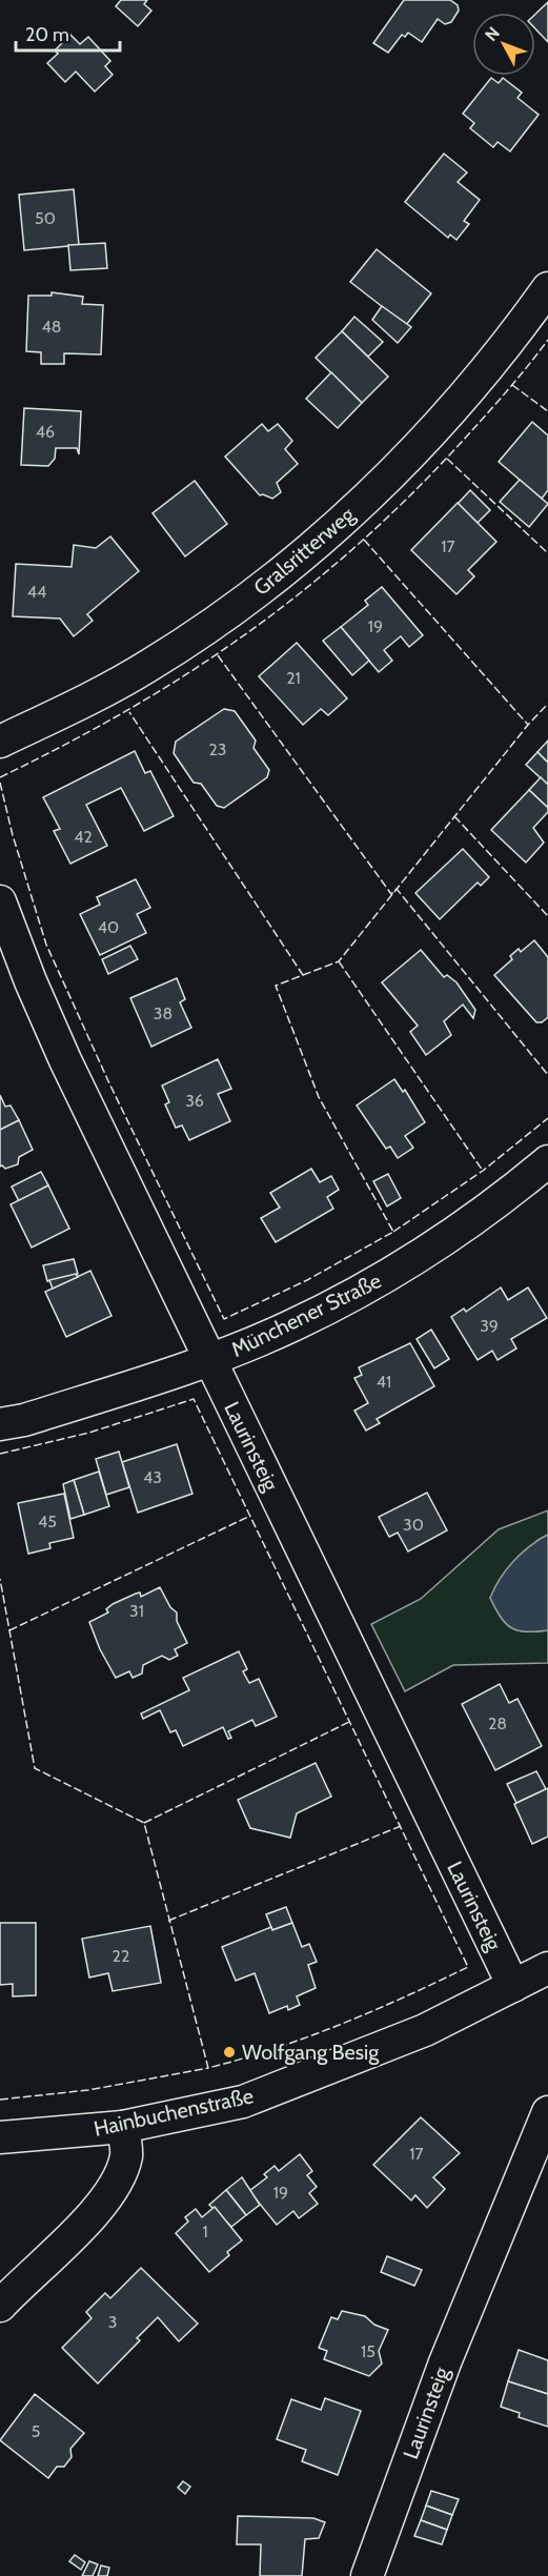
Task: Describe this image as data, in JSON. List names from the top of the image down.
{
  "streets": {
    "street": [
      "Gralsritterweg",
      "Münchener Straße",
      "Laurinsteig",
      "Hainbuchenstraße"
    ]
  },
  "crossings": [
    ["Münchener Straße", "Laurinsteig"],
    ["Laurinsteig", "Hainbuchenstraße"]
  ],
  "places": ["Wolfgang Besig"],
  "house_numbers": [
    "50",
    "48",
    "46",
    "17",
    "44",
    "19",
    "21",
    "23",
    "42",
    "40",
    "38",
    "36",
    "39",
    "41",
    "43",
    "45",
    "30",
    "31",
    "28",
    "22",
    "17",
    "19",
    "1",
    "3",
    "15",
    "5"
  ],
  "scale_bar": "20 m",
  "north": "top left"
}
